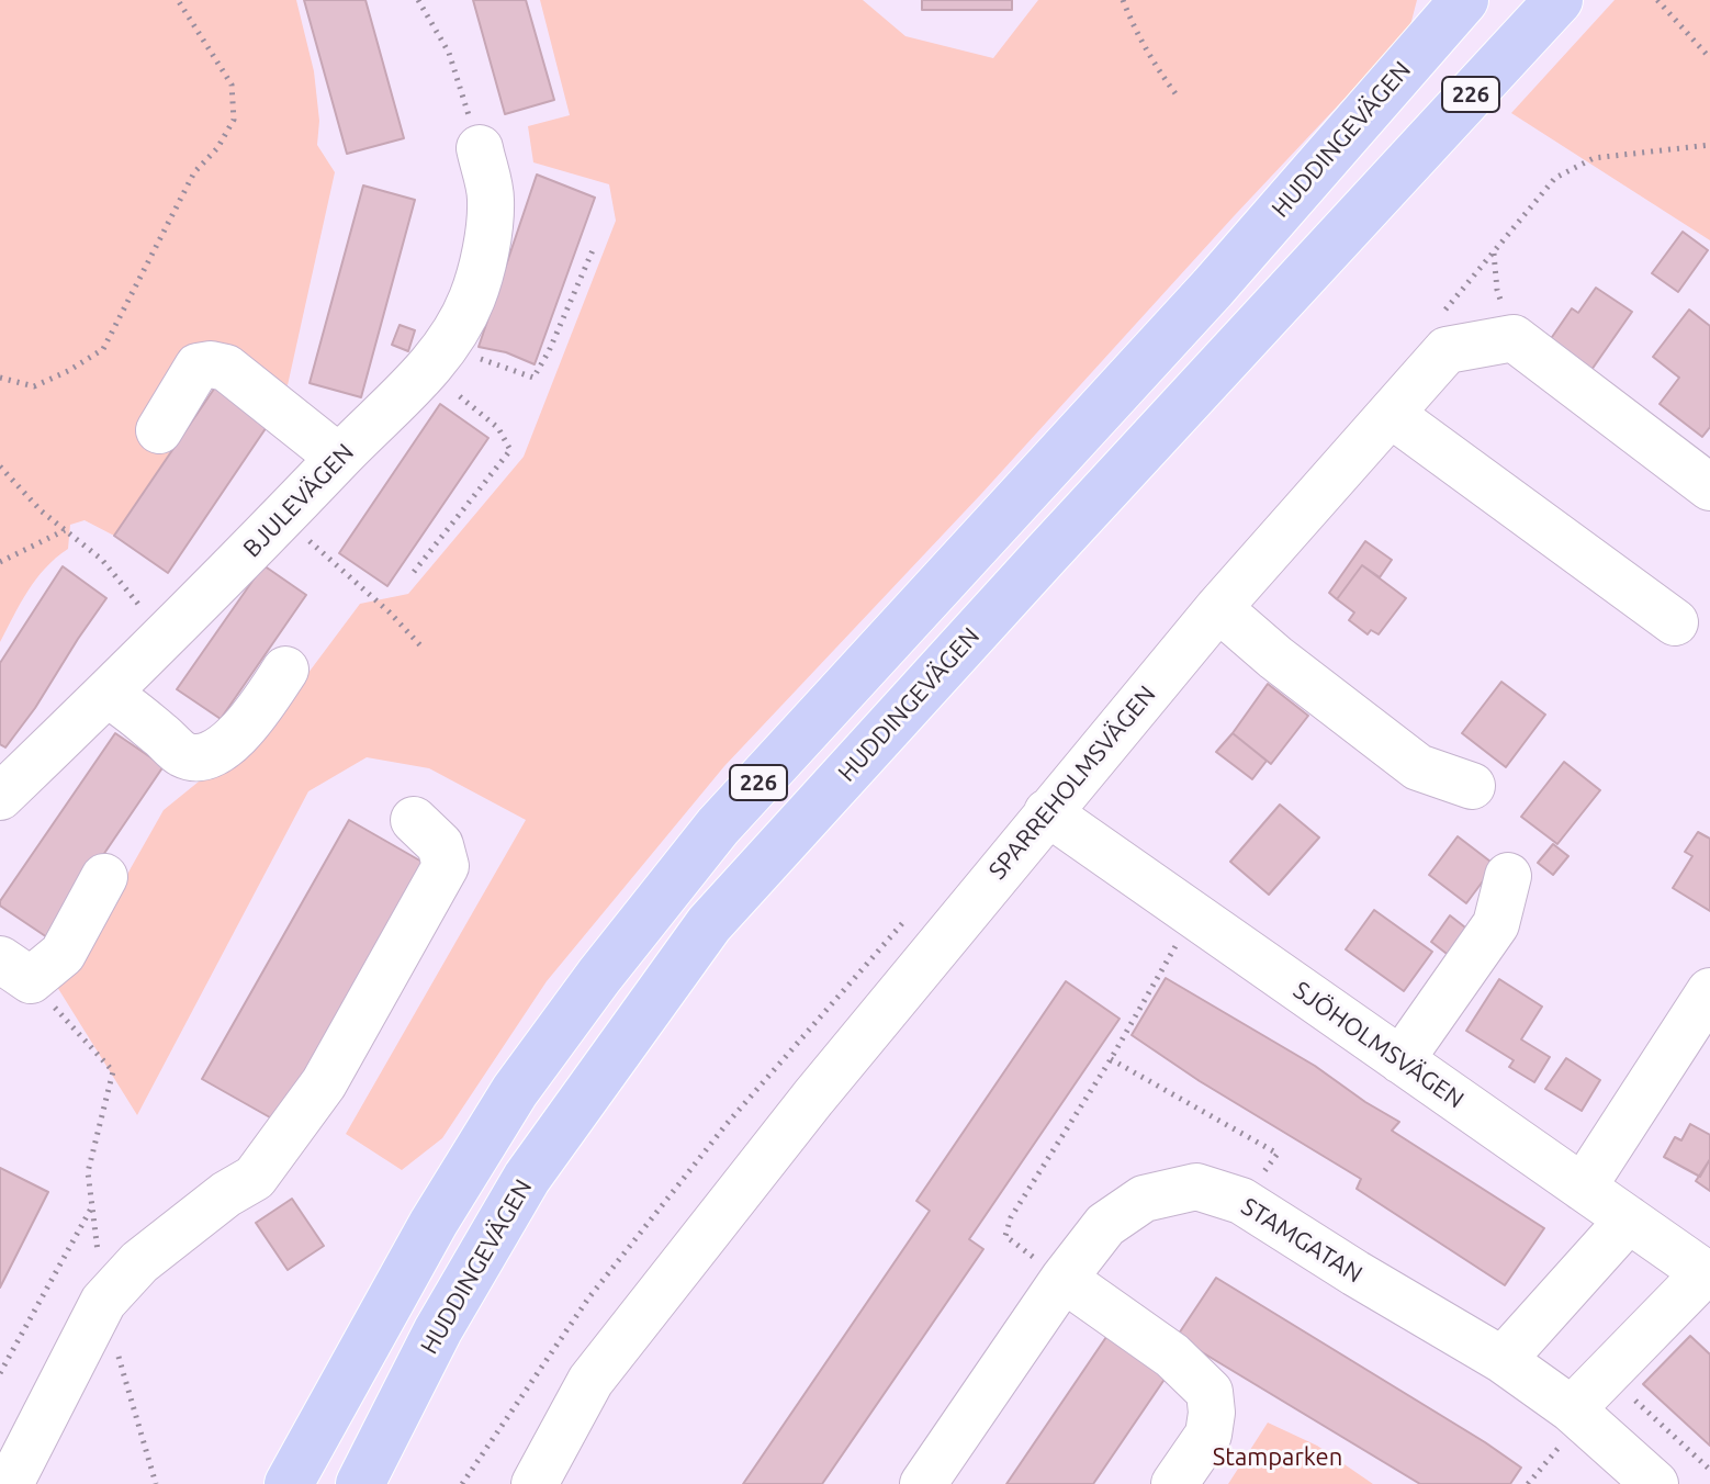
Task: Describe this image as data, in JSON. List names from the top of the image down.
{
  "streets": {
    "main road": ["226", "HUDDINGEVÄGEN"],
    "street": [
      "BJULEVÄGEN",
      "SPARREHOLMSVÄGEN",
      "SJÖHOLMSVÄGEN",
      "STAMGATAN"
    ]
  },
  "crossings": [
    ["SPARREHOLMSVÄGEN", "SJÖHOLMSVÄGEN"]
  ],
  "parks": ["Stamparken"]
}
